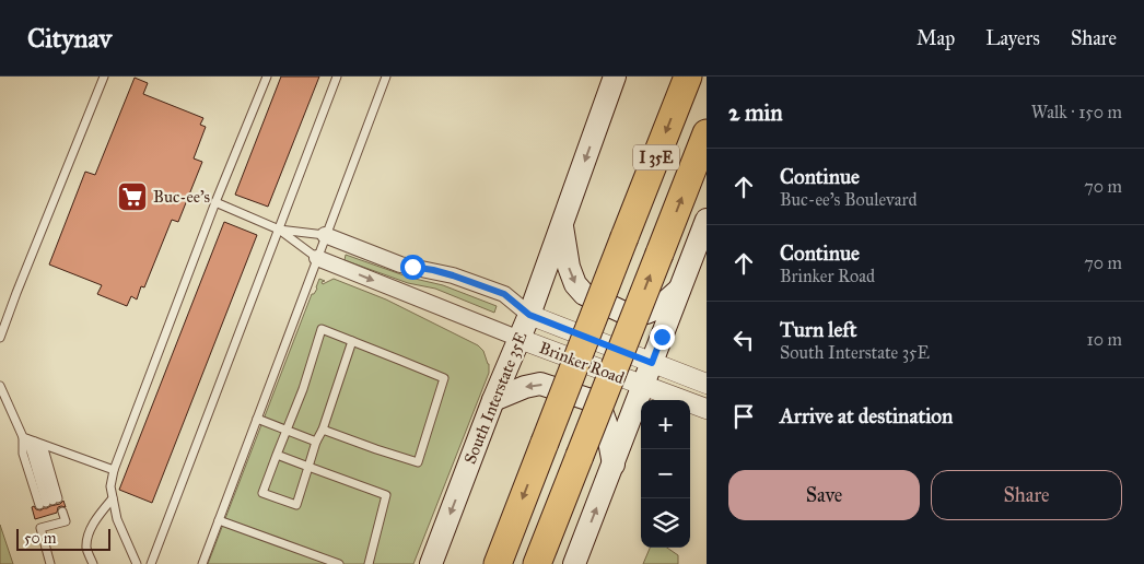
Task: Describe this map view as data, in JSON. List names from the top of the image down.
{
  "streets": {
    "highway": ["I 35E"],
    "main road": ["South Interstate 35E"],
    "street": ["Brinker Road"]
  },
  "crossings": [
    ["Brinker Road", "South Interstate 35E"]
  ],
  "places": {
    "supermarket": ["Buc-ee's"]
  },
  "scale_bar": "50 m",
  "page": {
    "header": "Citynav",
    "nav": ["Map", "Layers", "Share"],
    "heading": ["2 min", "Walk · 150 m"],
    "list": [
      ["Continue", "Buc-ee's Boulevard", "70 m"],
      ["Continue", "Brinker Road", "70 m"],
      ["Turn left", "South Interstate 35E", "10 m"],
      "Arrive at destination"
    ],
    "map_buttons": ["+", "−"],
    "buttons": ["Save", "Share"],
    "scale": "50 m"
  }
}
